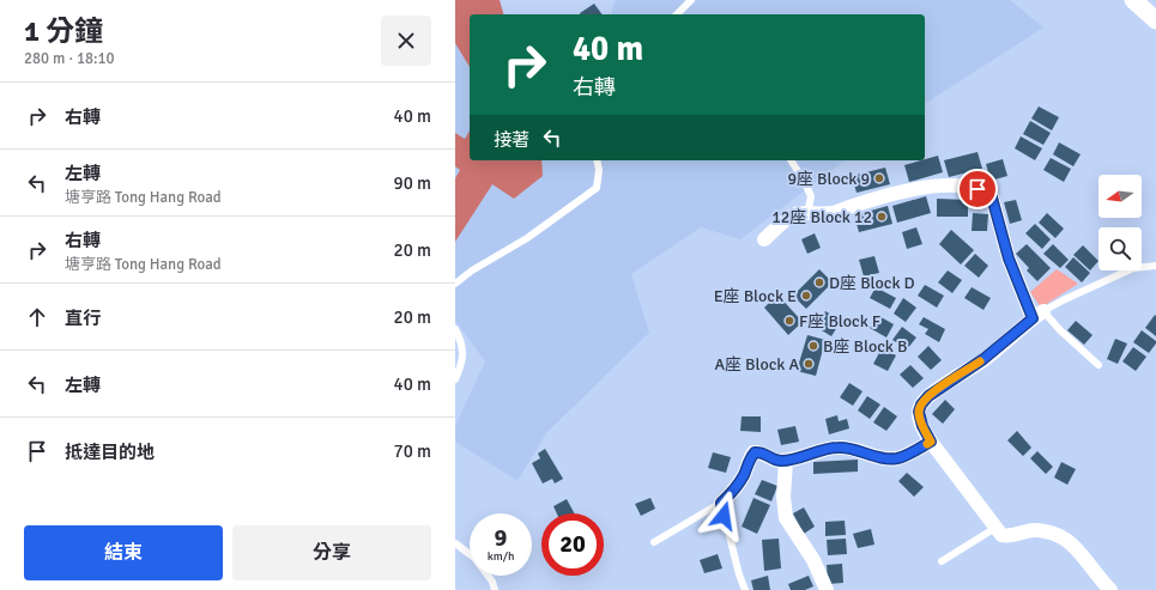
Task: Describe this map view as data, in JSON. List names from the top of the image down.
{
  "places": [
    "9座 Block 9",
    "12座 Block 12",
    "D座 Block D",
    "E座 Block E",
    "F座 Block F",
    "B座 Block B",
    "A座 Block A"
  ],
  "north": "left",
  "page": {
    "heading": ["1 分鐘", "280 m · 18:10"],
    "turn": ["40 m", "右轉"],
    "list": [
      {
        "name": "右轉",
        "value": "40 m"
      },
      {
        "name": "左轉",
        "note": "塘亨路 Tong Hang Road",
        "value": "90 m"
      },
      {
        "name": "右轉",
        "note": "塘亨路 Tong Hang Road",
        "value": "20 m"
      },
      {
        "name": "直行",
        "value": "20 m"
      },
      {
        "name": "左轉",
        "value": "40 m"
      },
      {
        "name": "抵達目的地",
        "value": "70 m"
      }
    ],
    "then": "接著",
    "speed": "9 km/h",
    "limit": "20",
    "buttons": ["結束", "分享"]
  }
}
